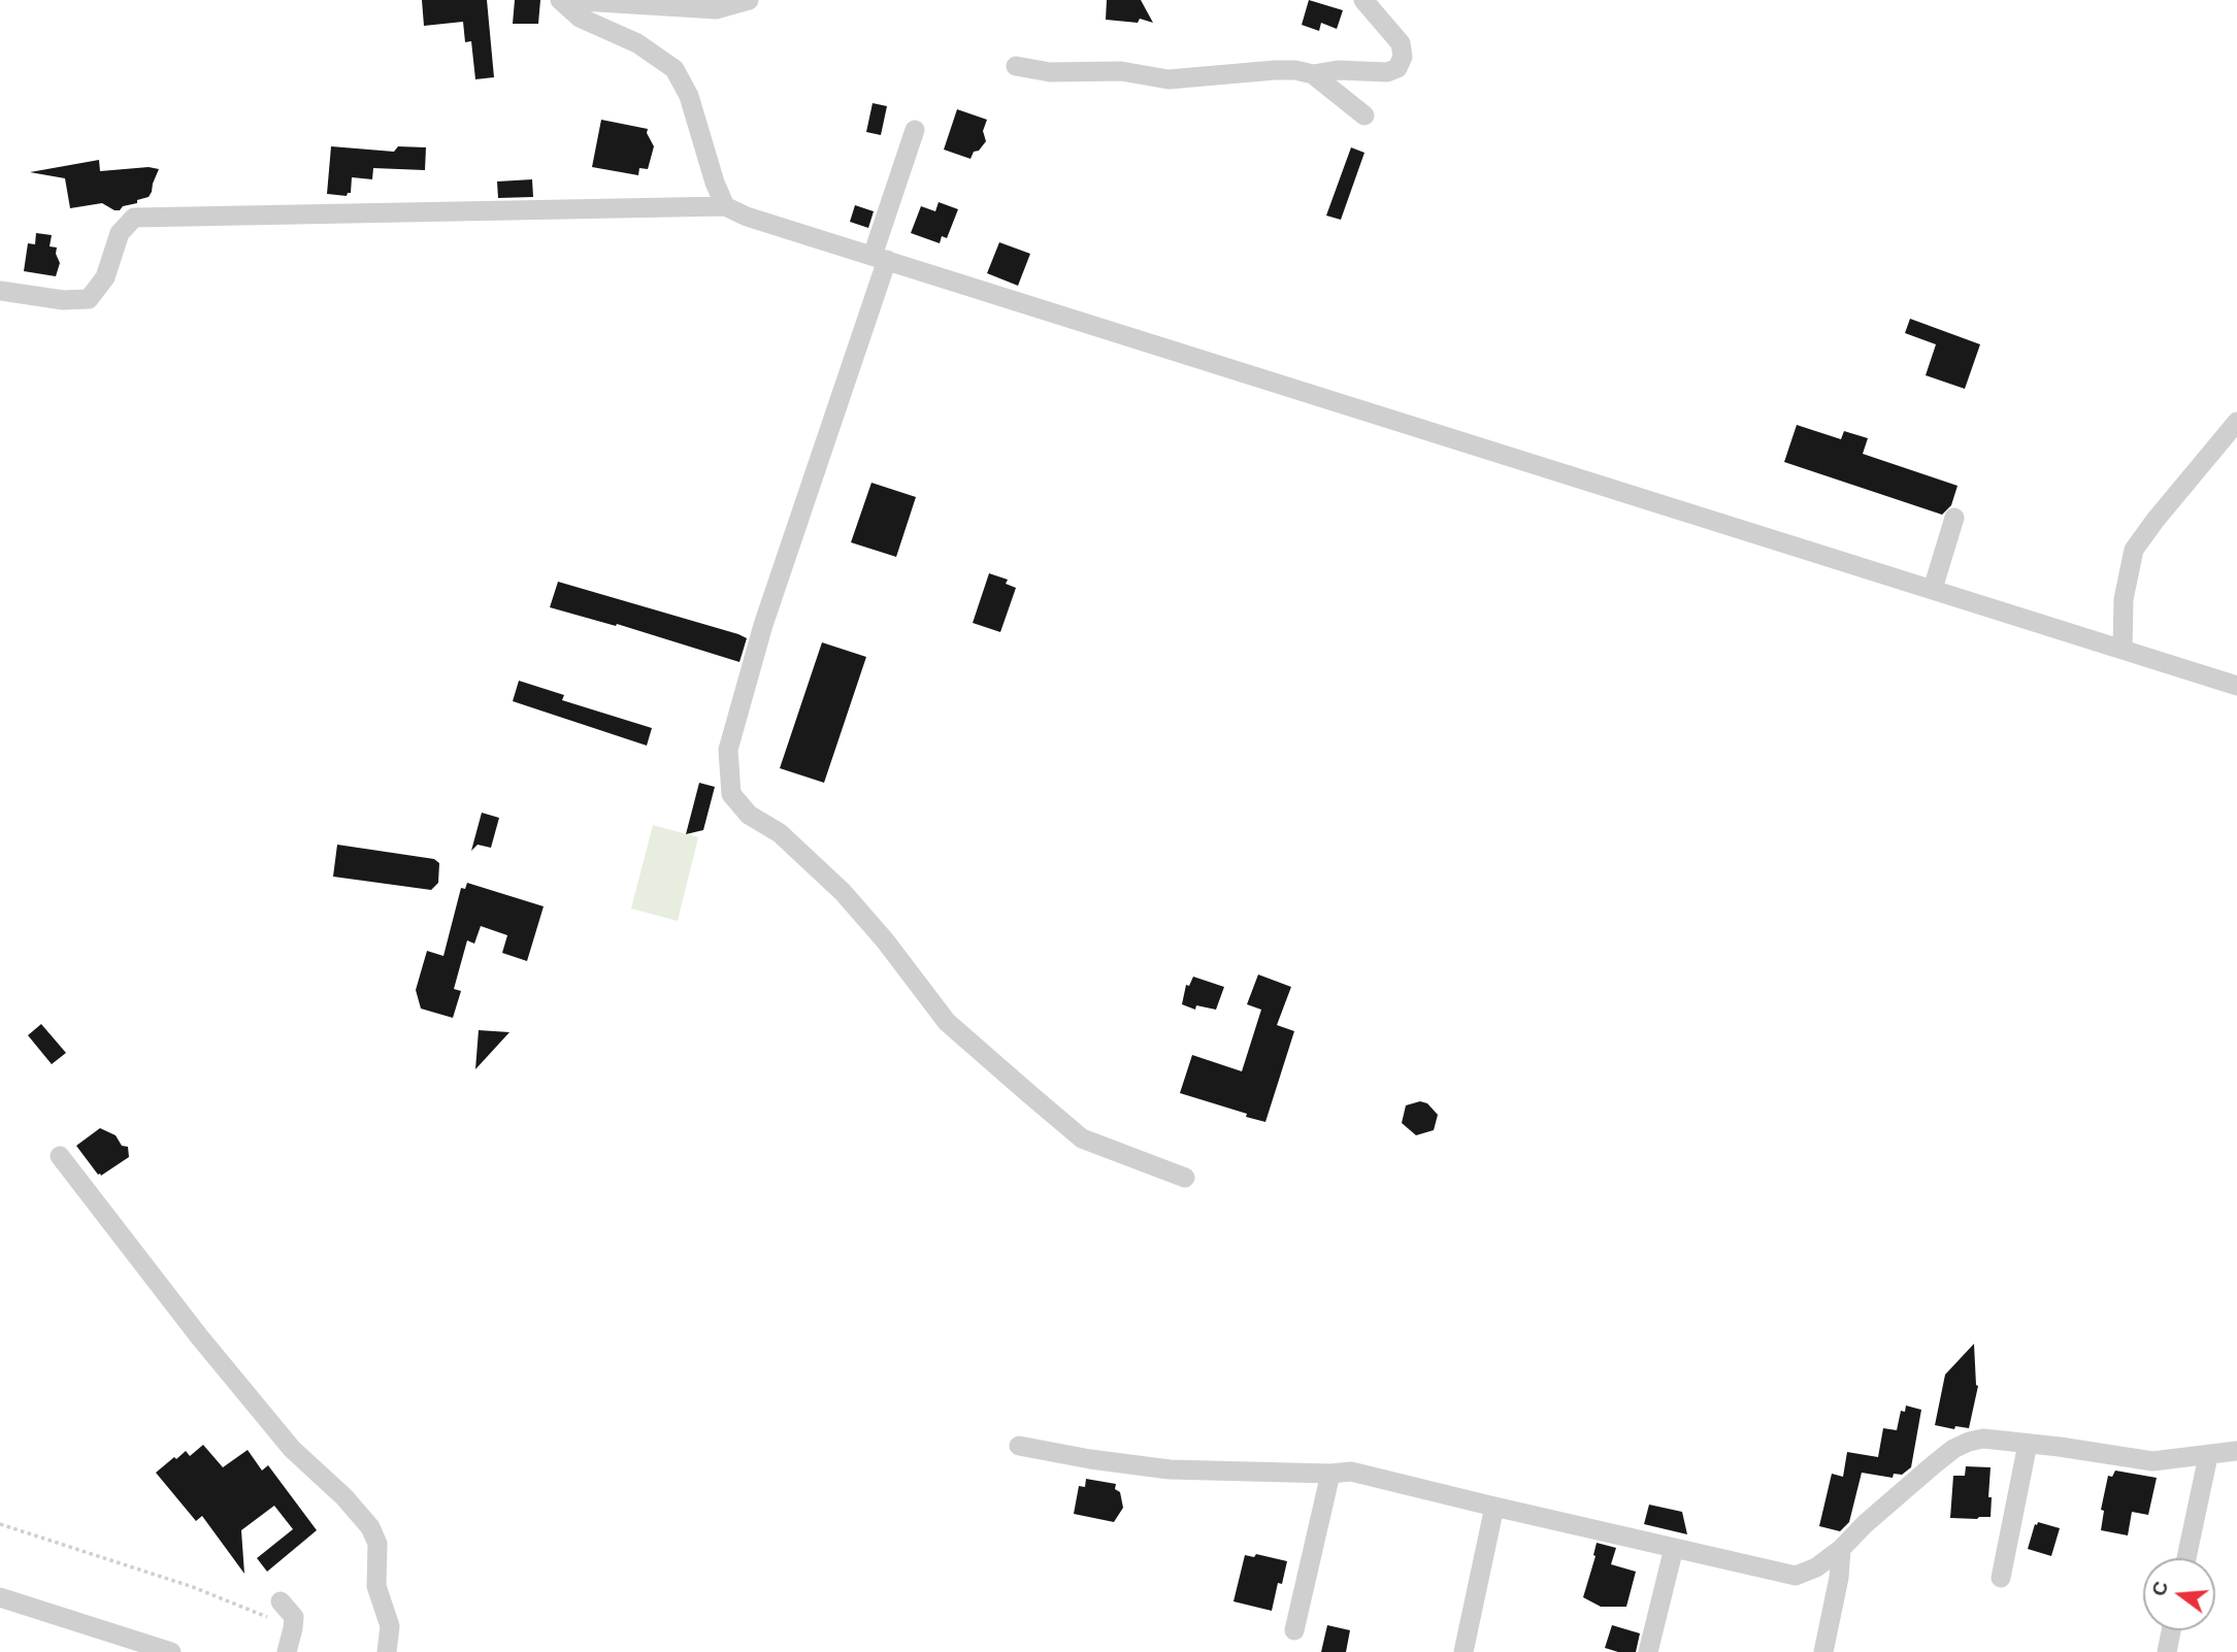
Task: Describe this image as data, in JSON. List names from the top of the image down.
{
  "north": "left"
}
